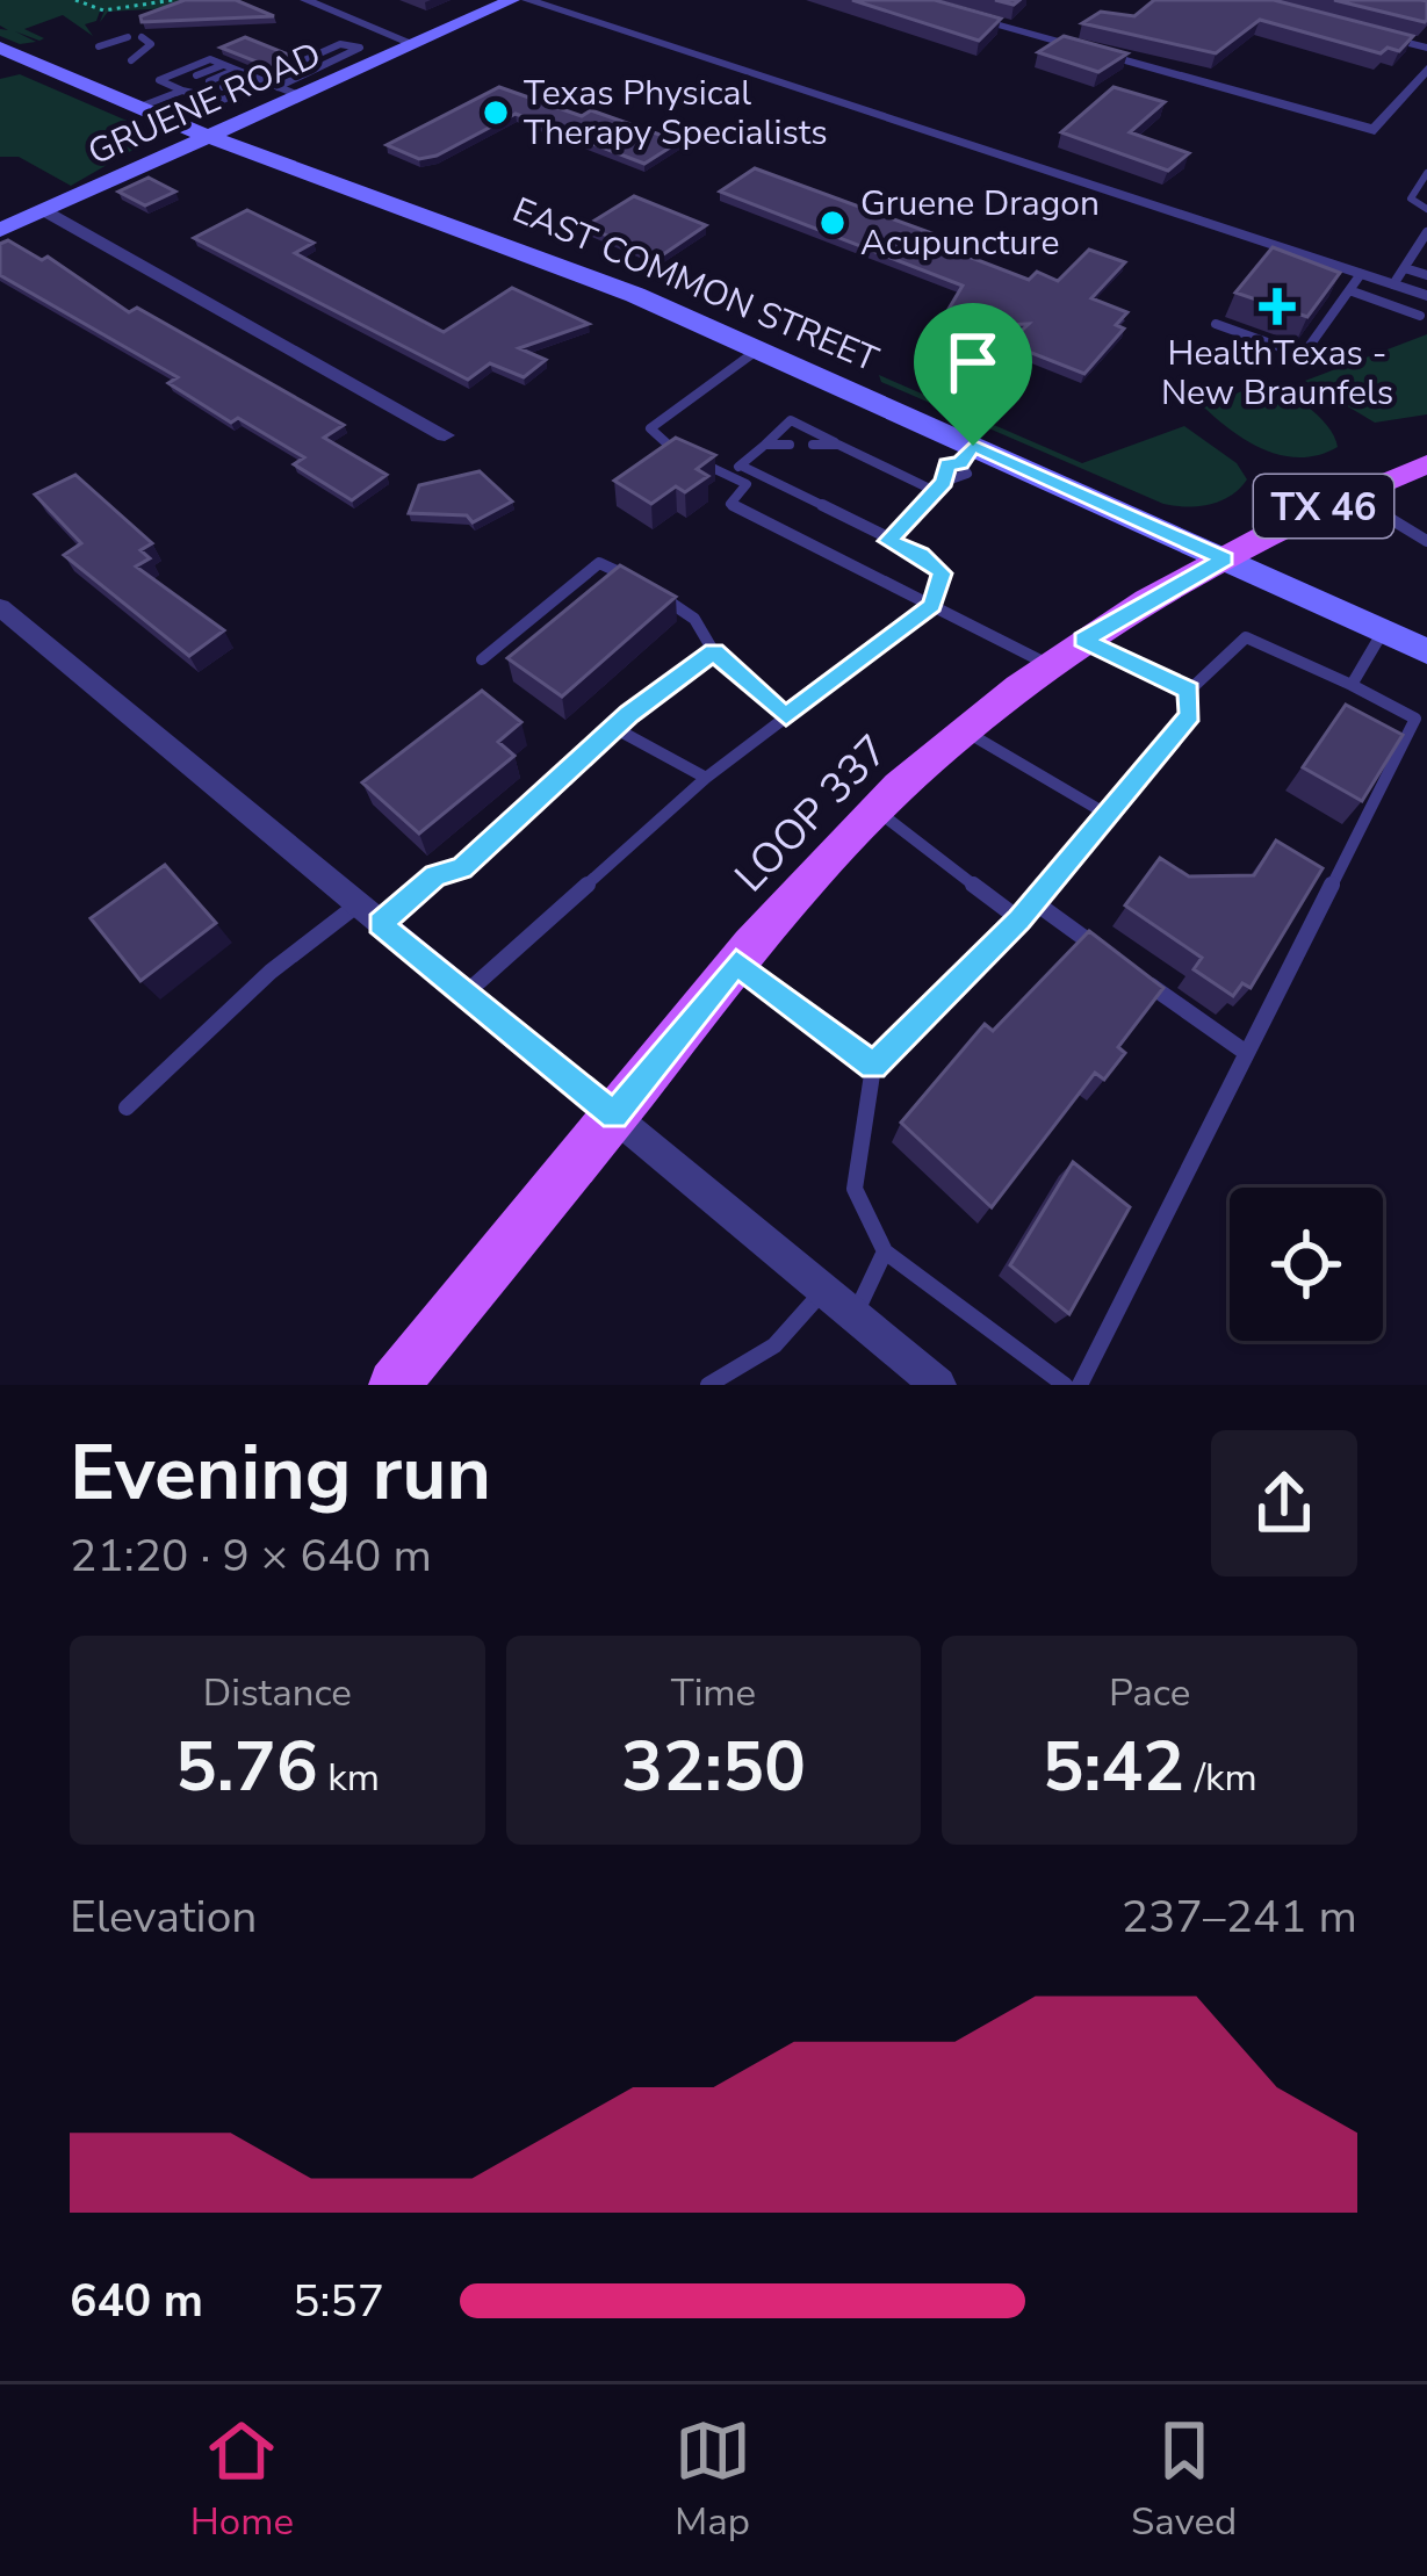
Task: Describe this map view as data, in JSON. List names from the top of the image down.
{
  "streets": {
    "main road": [
      "GRUENE ROAD",
      "EAST COMMON STREET",
      "TX 46",
      "LOOP 337"
    ]
  },
  "crossings": [
    ["GRUENE ROAD", "EAST COMMON STREET"],
    ["EAST COMMON STREET", "LOOP 337"]
  ],
  "places": {
    "other": ["Texas Physical Therapy Specialists", "Gruene Dragon Acupuncture"],
    "health": ["HealthTexas - New Braunfels"]
  },
  "page": {
    "heading": ["Evening run", "21:20 · 9 × 640 m"],
    "stats": [
      ["Distance", "5.76 km"],
      ["Time", "32:50"],
      ["Pace", "5:42 /km"]
    ],
    "chart": ["Elevation", "237–241 m"],
    "list": [
      {
        "name": "640 m",
        "note": "5:57"
      }
    ],
    "tabs": ["Home", "Map", "Saved"]
  }
}
